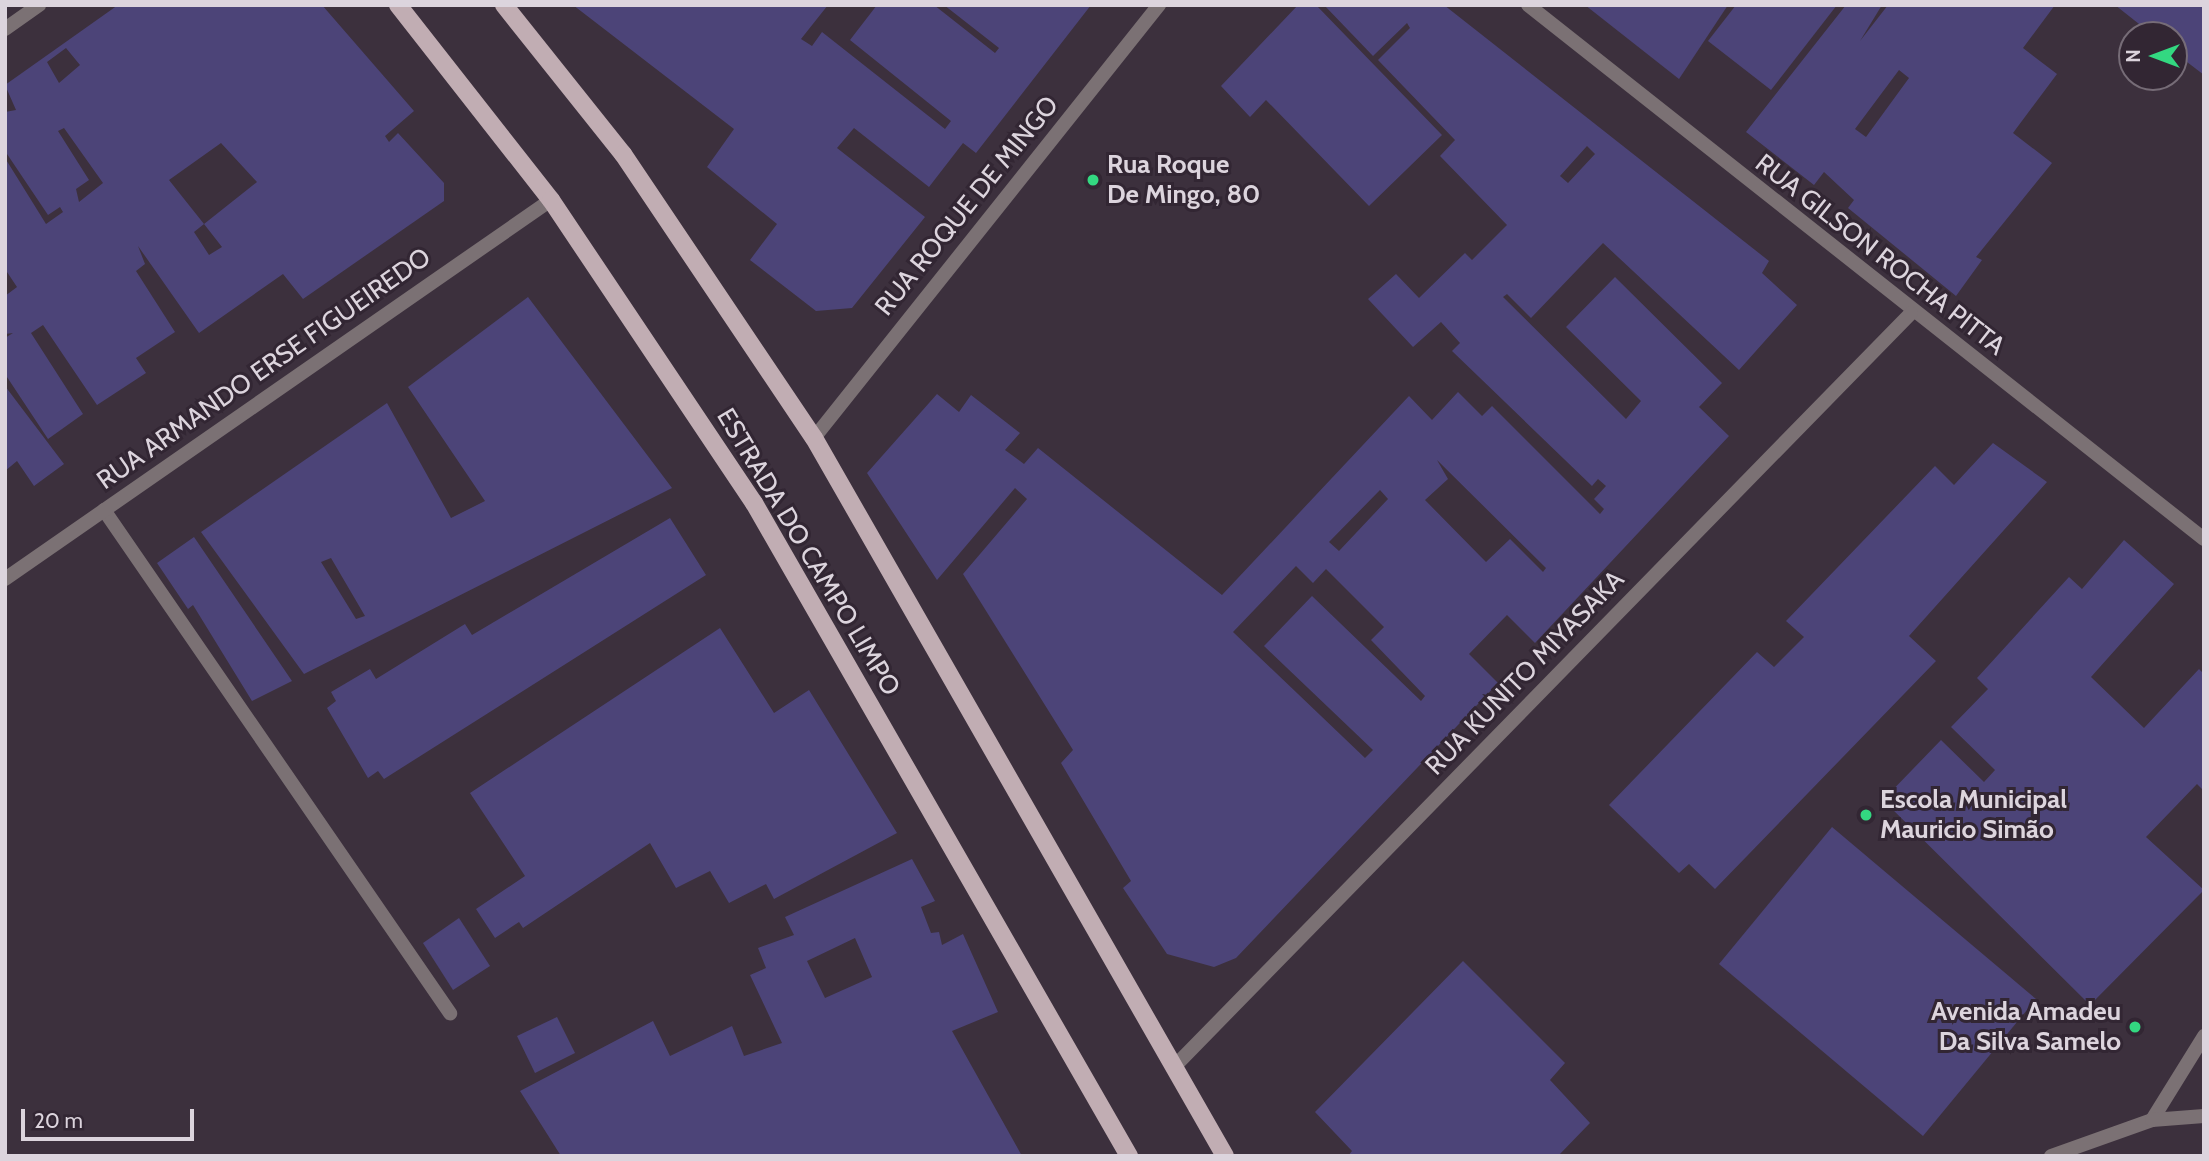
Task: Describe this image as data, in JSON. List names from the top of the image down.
{
  "streets": {
    "main road": ["ESTRADA DO CAMPO LIMPO"],
    "street": [
      "RUA ROQUE DE MINGO",
      "RUA GILSON ROCHA PITTA",
      "RUA ARMANDO ERSE FIGUEIREDO",
      "RUA KUNITO MIYASAKA"
    ]
  },
  "crossings": [
    ["RUA GILSON ROCHA PITTA", "RUA KUNITO MIYASAKA"],
    ["RUA ARMANDO ERSE FIGUEIREDO", "ESTRADA DO CAMPO LIMPO"]
  ],
  "places": ["Rua Roque De Mingo, 80", "Escola Municipal Mauricio Simão", "Avenida Amadeu Da Silva Samelo"],
  "scale_bar": "20 m",
  "north": "left"
}
